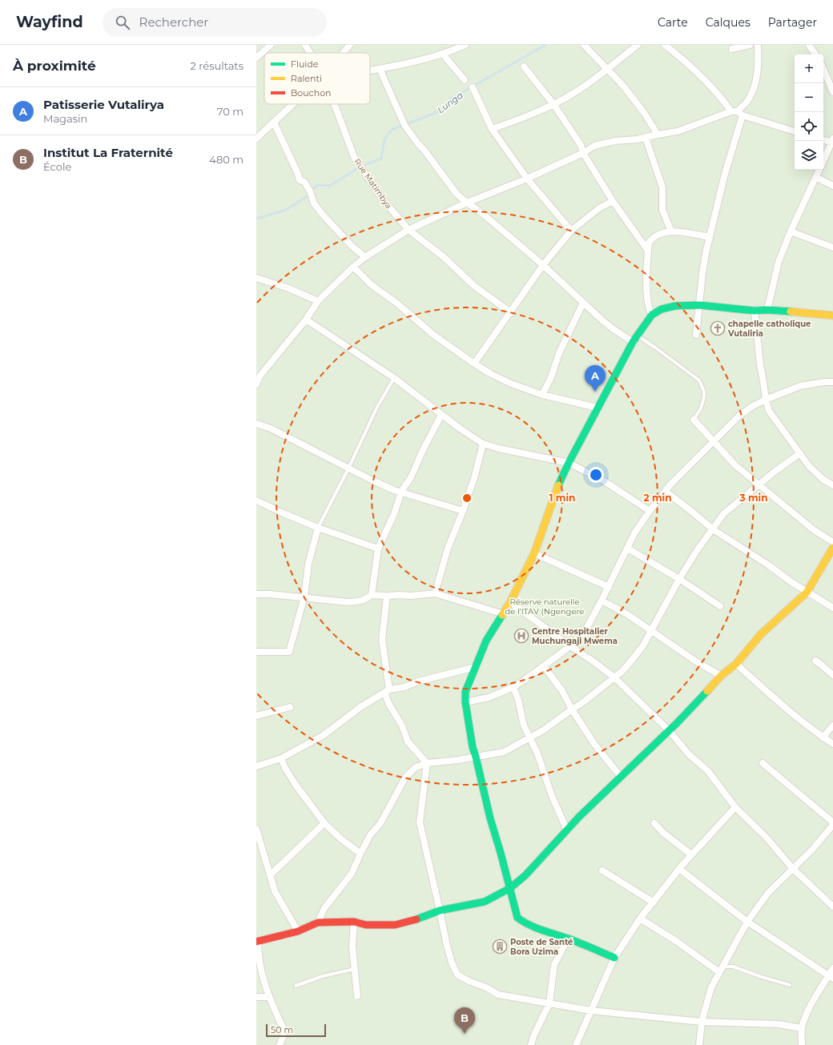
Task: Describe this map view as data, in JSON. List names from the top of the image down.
{
  "streets": {
    "street": ["Rue Matimbya"]
  },
  "water": ["Lunga"],
  "parks": ["Réserve naturelle de l'ITAV (Ngengere"],
  "places": {
    "church": ["chapelle catholique Vutaliria"],
    "hospital": ["Centre Hospitalier Muchungaji Mwema"],
    "building": ["Poste de Santé Bora Uzima"]
  },
  "legend": ["Fluide", "Ralenti", "Bouchon"],
  "scale_bar": "50 m",
  "page": {
    "header": "Wayfind",
    "search": "Rechercher",
    "nav": ["Carte", "Calques", "Partager"],
    "heading": ["À proximité", "2 résultats"],
    "map_buttons": ["+", "−"],
    "list": [
      {
        "mark": "A",
        "name": "Patisserie Vutalirya",
        "note": "Magasin",
        "value": "70 m"
      },
      {
        "mark": "B",
        "name": "Institut La Fraternité",
        "note": "École",
        "value": "480 m"
      }
    ],
    "pins": ["A", "B"],
    "scale": "50 m"
  },
  "rings": ["1 min", "2 min", "3 min"]
}
